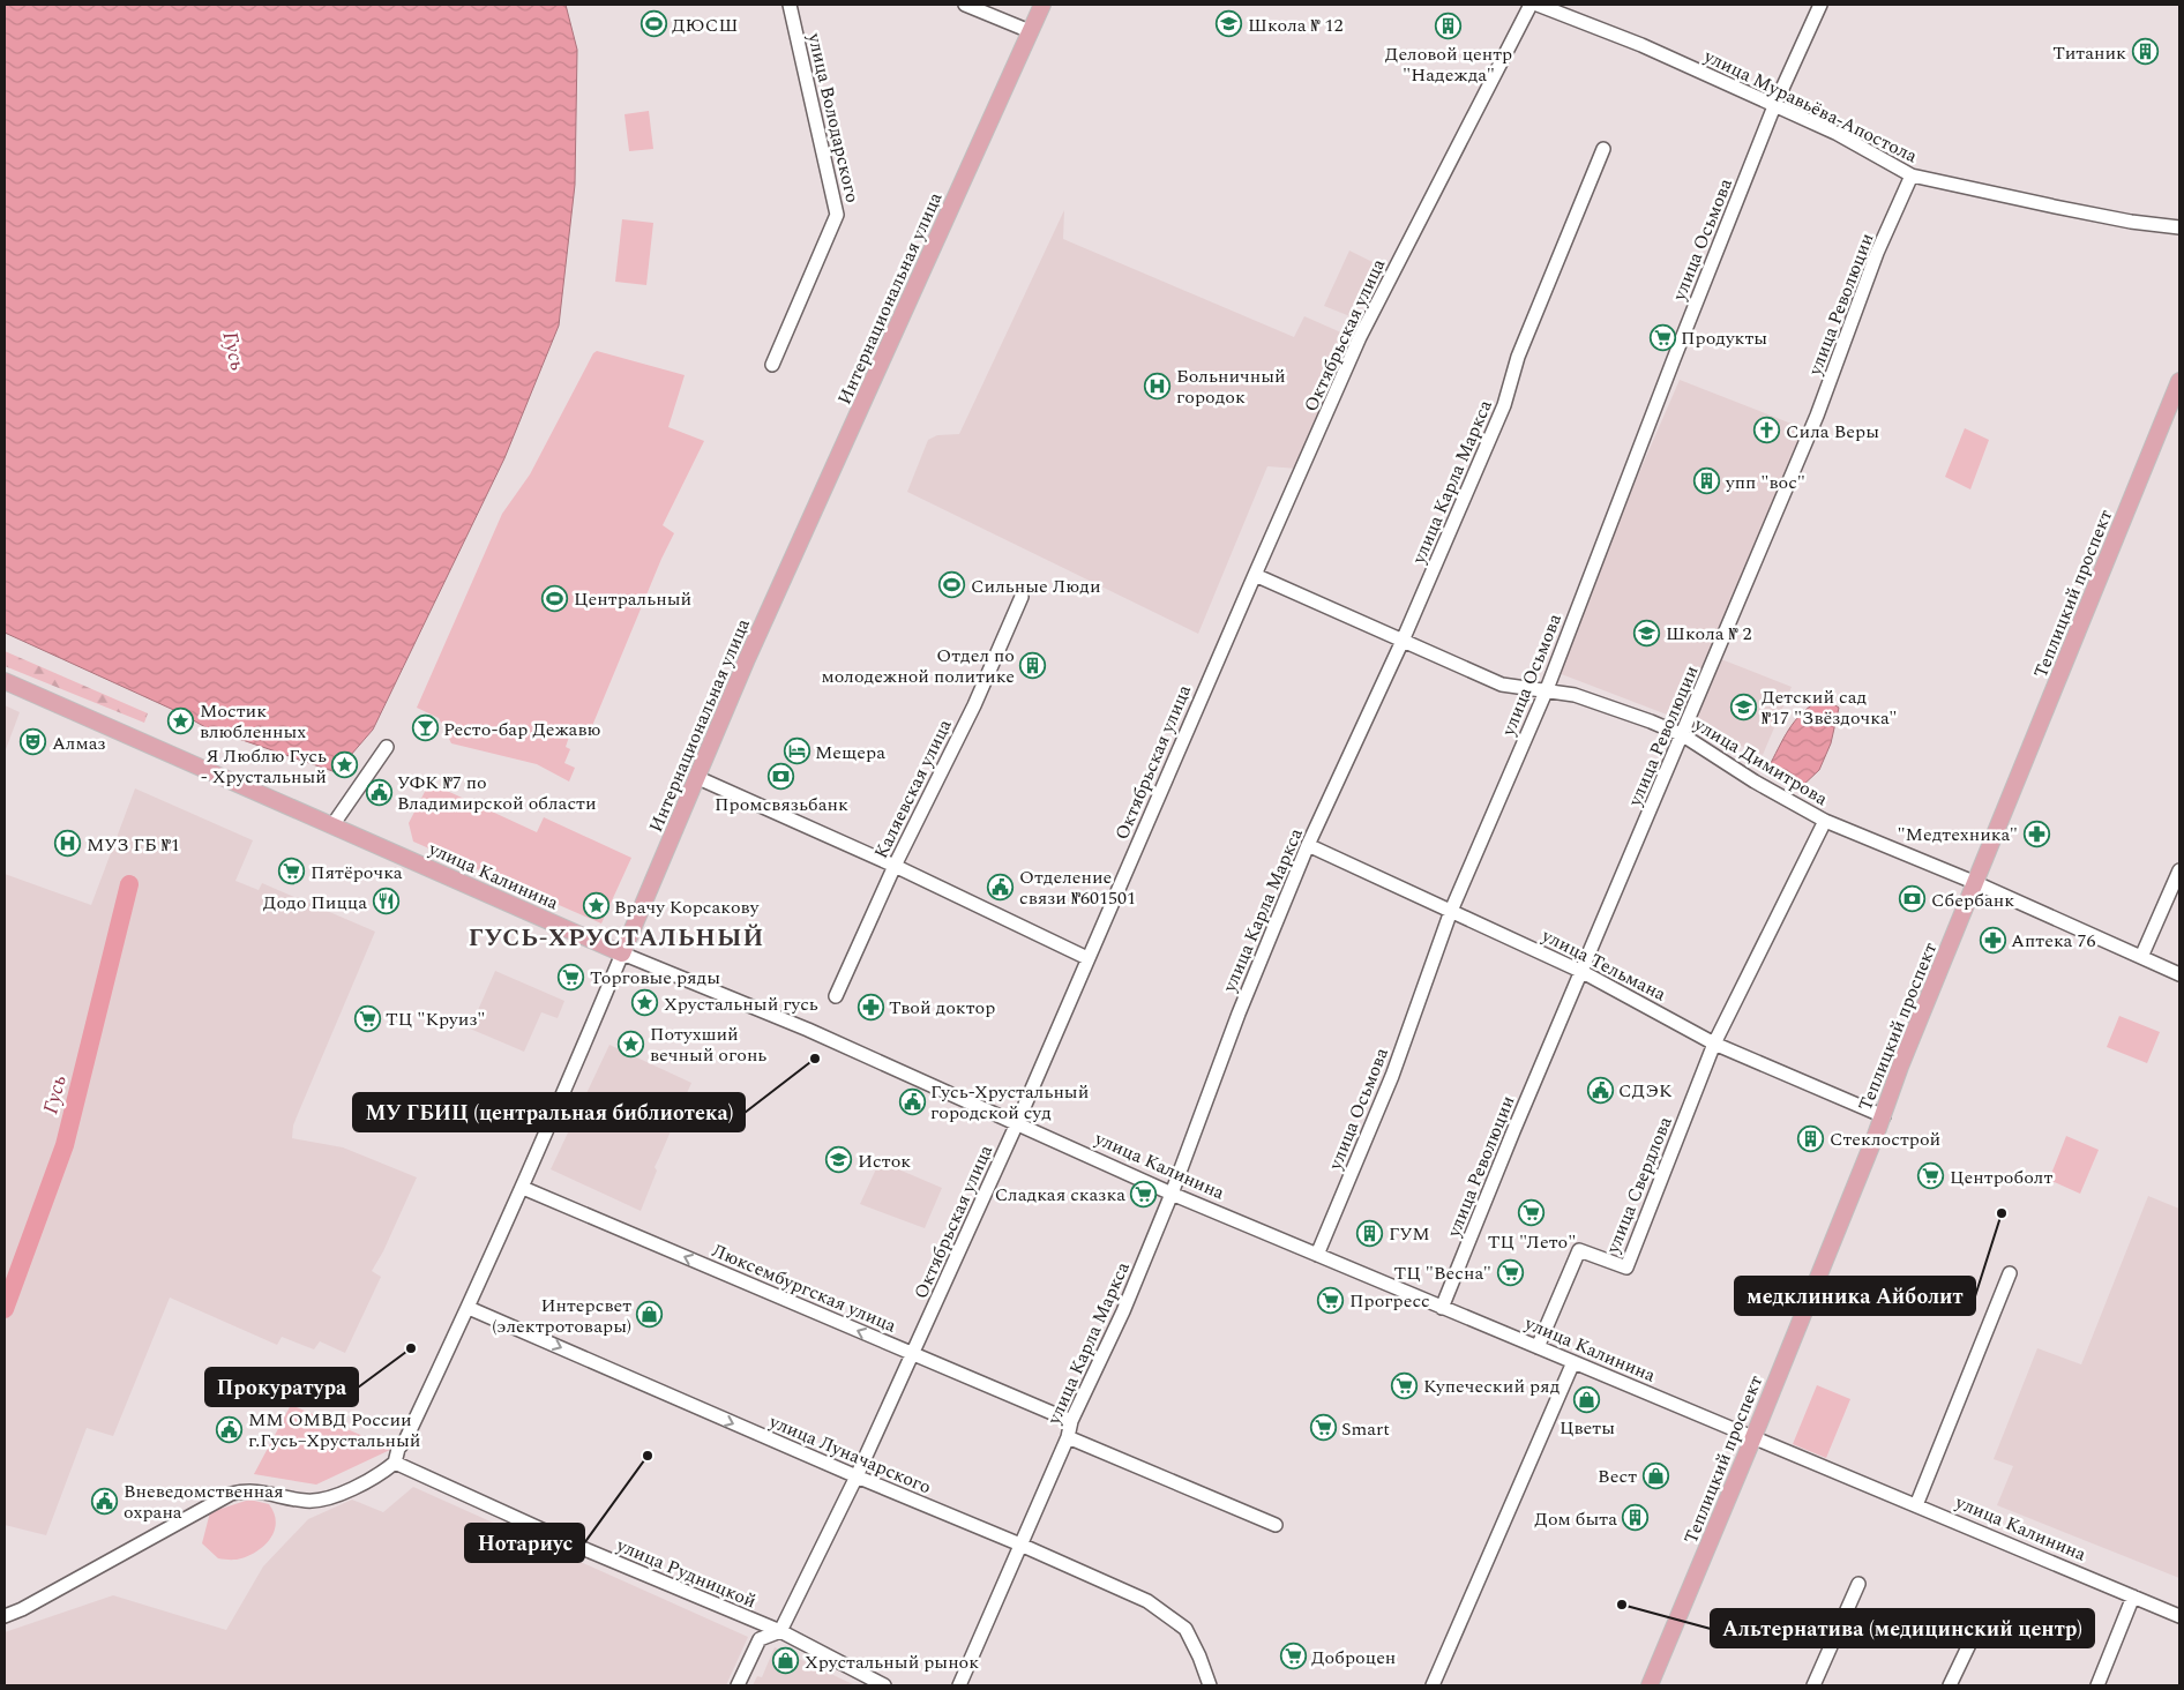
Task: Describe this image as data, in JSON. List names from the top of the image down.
{
  "streets": {
    "main road": ["Интернациональная улица", "Теплицкий проспект", "улица Калинина"],
    "street": [
      "улица Муравьёва-Апостола",
      "улица Володарского",
      "улица Осьмова",
      "улица Революции",
      "Октябрьская улица",
      "улица Карла Маркса",
      "улица Димитрова",
      "Каляевская улица",
      "улица Тельмана",
      "улица Свердлова",
      "Люксембургская улица",
      "улица Луначарского",
      "улица Рудницкой"
    ]
  },
  "crossings": [
    ["улица Муравьёва-Апостола", "улица Осьмова"],
    ["улица Муравьёва-Апостола", "улица Революции"],
    ["улица Осьмова", "улица Димитрова"],
    ["улица Осьмова", "улица Калинина"],
    ["улица Осьмова", "улица Тельмана"],
    ["Интернациональная улица", "улица Калинина"],
    ["Интернациональная улица", "Люксембургская улица"],
    ["Интернациональная улица", "улица Луначарского"],
    ["Интернациональная улица", "улица Рудницкой"],
    ["улица Революции", "улица Димитрова"],
    ["улица Революции", "улица Калинина"],
    ["улица Революции", "улица Тельмана"],
    ["Октябрьская улица", "улица Димитрова"],
    ["Октябрьская улица", "улица Калинина"],
    ["Октябрьская улица", "Люксембургская улица"],
    ["Октябрьская улица", "улица Луначарского"],
    ["Октябрьская улица", "улица Рудницкой"],
    ["улица Карла Маркса", "улица Димитрова"],
    ["улица Карла Маркса", "улица Калинина"],
    ["улица Карла Маркса", "улица Тельмана"],
    ["улица Карла Маркса", "Люксембургская улица"],
    ["улица Карла Маркса", "улица Луначарского"],
    ["Теплицкий проспект", "улица Димитрова"],
    ["Теплицкий проспект", "улица Калинина"],
    ["Теплицкий проспект", "улица Тельмана"],
    ["улица Димитрова", "улица Свердлова"],
    ["улица Калинина", "улица Свердлова"],
    ["улица Тельмана", "улица Свердлова"]
  ],
  "one_way": ["Люксембургская улица", "улица Луначарского"],
  "districts": ["ГУСЬ-ХРУСТАЛЬНЫЙ"],
  "water": ["Гусь"],
  "places": {
    "sports": ["ДЮСШ", "Сильные Люди", "Центральный"],
    "school or university": [
      "Школа № 12",
      "Школа № 2",
      "Детский сад №17 \"Звёздочка\"",
      "Исток"
    ],
    "building": [
      "Деловой центр \"Надежда\"",
      "Титаник",
      "упп \"вос\"",
      "Отдел по молодежной политике",
      "Стеклострой",
      "ГУМ",
      "Дом быта"
    ],
    "supermarket": [
      "Продукты",
      "Пятёрочка",
      "Торговые ряды",
      "ТЦ \"Круиз\"",
      "Центроболт",
      "Сладкая сказка",
      "ТЦ \"Лето\"",
      "ТЦ \"Весна\"",
      "Прогресс",
      "Купеческий ряд",
      "Smart",
      "Доброцен"
    ],
    "hospital": ["Больничный городок", "МУЗ ГБ №1"],
    "church": ["Сила Веры"],
    "place": [
      "Мостик влюбленных",
      "Я Люблю Гусь - Хрустальный",
      "Врачу Корсакову",
      "Хрустальный гусь",
      "Потухший вечный огонь"
    ],
    "bar": ["Ресто-бар Дежавю"],
    "theatre": ["Алмаз"],
    "hotel": ["Мещера"],
    "bank": ["Промсвязьбанк", "Сбербанк"],
    "public building": [
      "УФК №7 по Владимирской области",
      "Отделение связи №601501",
      "СДЭК",
      "Гусь-Хрустальный городской суд",
      "ММ ОМВД России г.Гусь–Хрустальный",
      "Вневедомственная охрана"
    ],
    "pharmacy": ["\"Медтехника\"", "Аптека 76", "Твой доктор"],
    "restaurant": ["Додо Пицца"],
    "other": [
      "МУ ГБИЦ (центральная библиотека)",
      "медклиника Айболит",
      "Прокуратура",
      "Нотариус",
      "Альтернатива (медицинский центр)"
    ],
    "shop": [
      "Интерсвет (электротовары)",
      "Цветы",
      "Вест",
      "Хрустальный рынок"
    ]
  }
}
